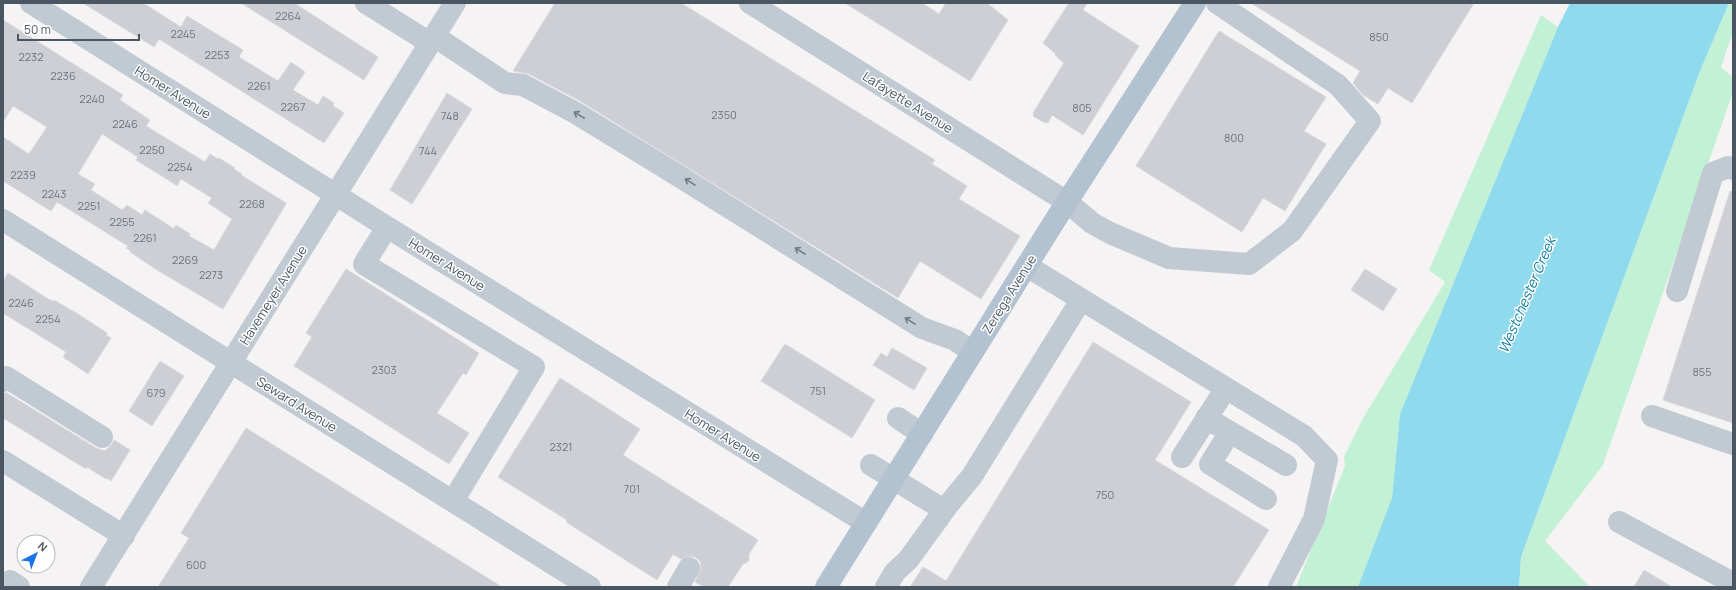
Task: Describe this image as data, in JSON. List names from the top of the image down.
{
  "streets": {
    "main road": ["Zerega Avenue"],
    "street": [
      "Homer Avenue",
      "Lafayette Avenue",
      "Havemeyer Avenue",
      "Seward Avenue"
    ]
  },
  "crossings": [
    ["Homer Avenue", "Zerega Avenue"],
    ["Homer Avenue", "Havemeyer Avenue"],
    ["Lafayette Avenue", "Zerega Avenue"],
    ["Havemeyer Avenue", "Seward Avenue"]
  ],
  "water": ["Westchester Creek"],
  "house_numbers": [
    "2264",
    "2245",
    "850",
    "2253",
    "2232",
    "2236",
    "2261",
    "2240",
    "2267",
    "805",
    "2350",
    "748",
    "2246",
    "800",
    "2250",
    "744",
    "2254",
    "2239",
    "2243",
    "2268",
    "2251",
    "2255",
    "2261",
    "2269",
    "2273",
    "2246",
    "2254",
    "2303",
    "855",
    "751",
    "679",
    "2321",
    "701",
    "750",
    "600"
  ],
  "scale_bar": "50 m",
  "north": "top right"
}
